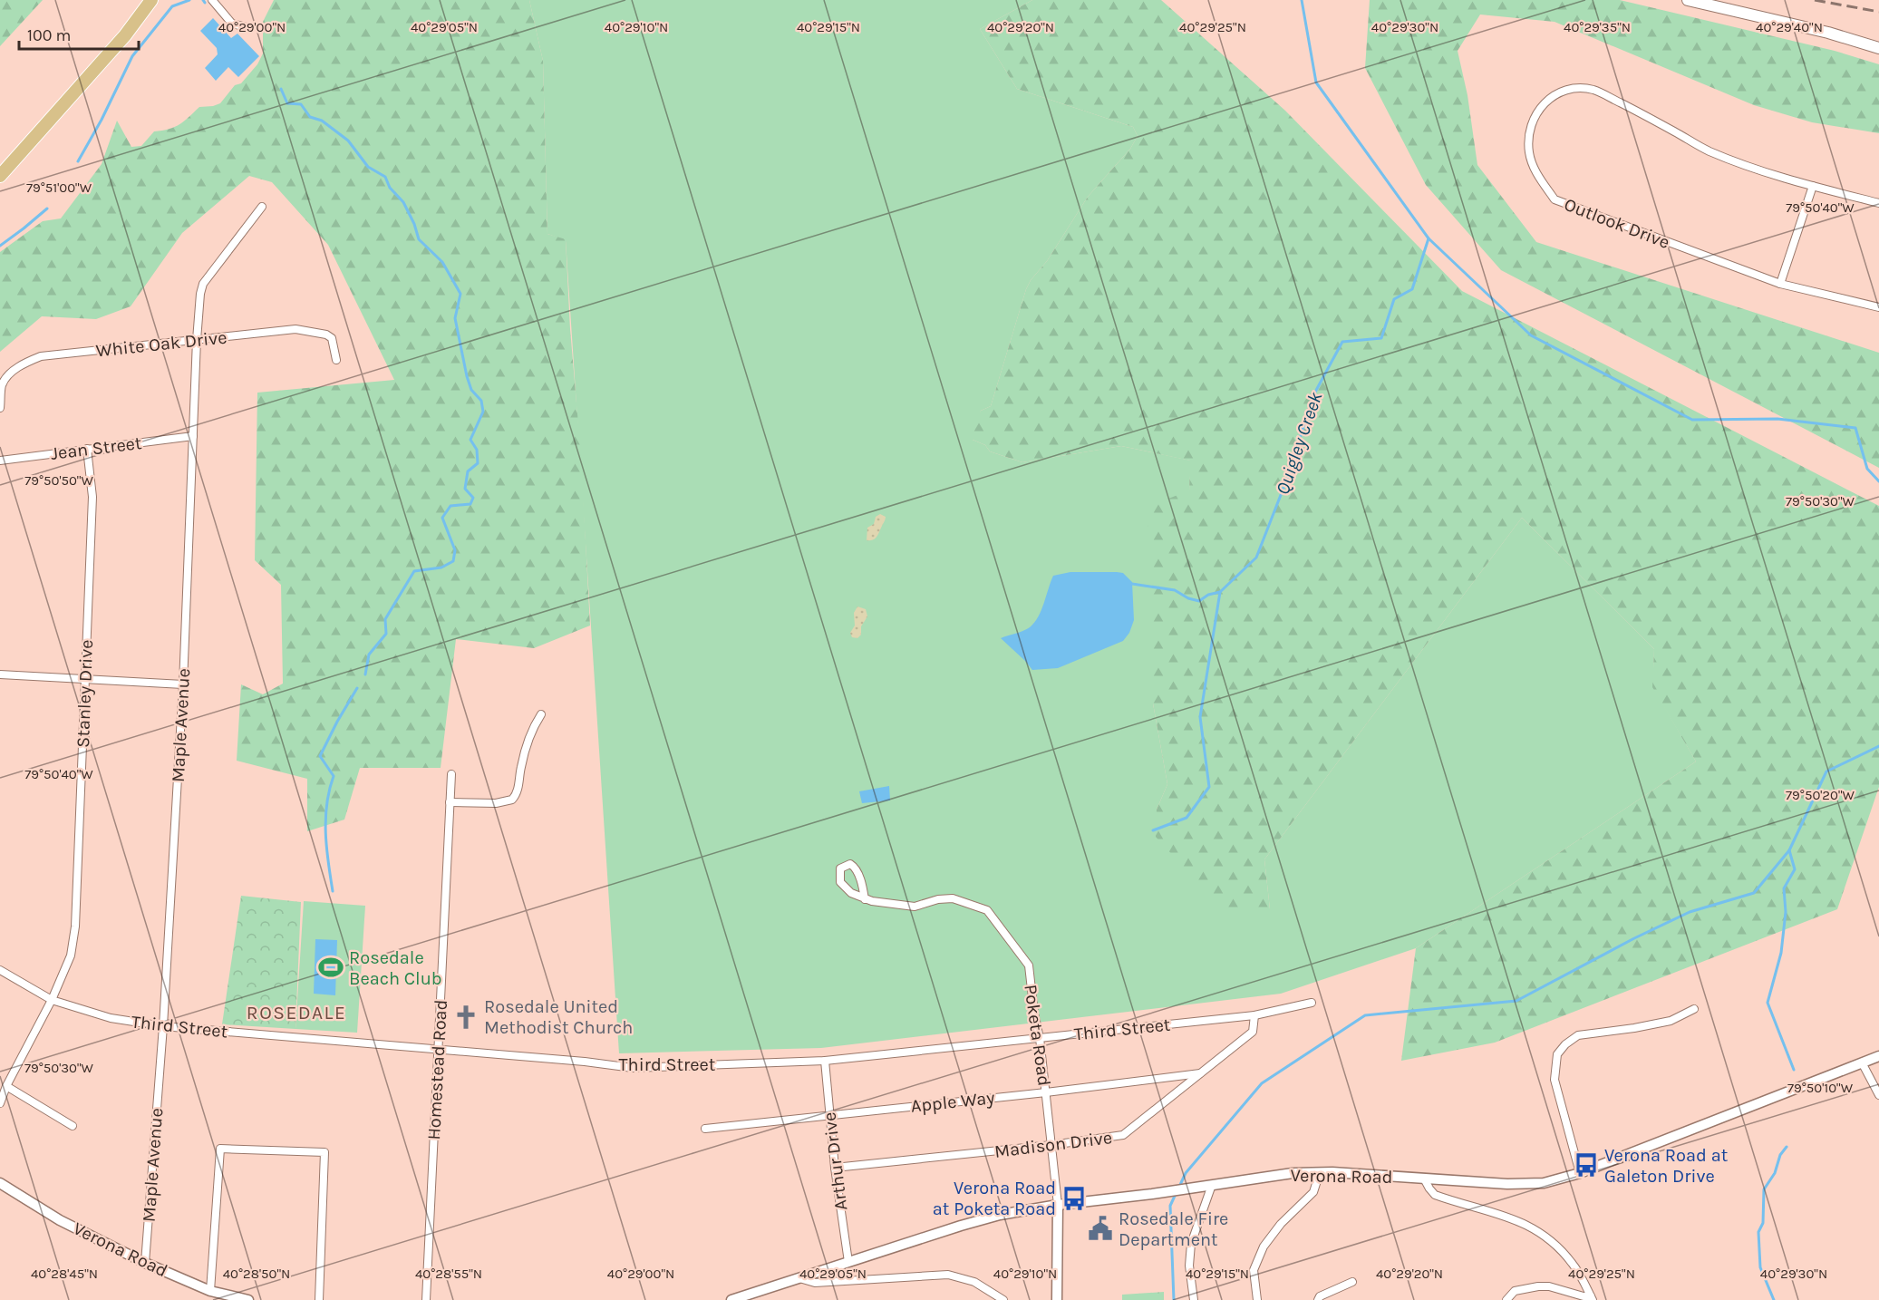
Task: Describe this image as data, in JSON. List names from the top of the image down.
{
  "streets": {
    "street": [
      "Outlook Drive",
      "White Oak Drive",
      "Jean Street",
      "Stanley Drive",
      "Maple Avenue",
      "Third Street",
      "Poketa Road",
      "Homestead Road",
      "Apple Way",
      "Madison Drive",
      "Arthur Drive",
      "Verona Road"
    ]
  },
  "crossings": [
    ["White Oak Drive", "Maple Avenue"],
    ["Jean Street", "Stanley Drive"],
    ["Jean Street", "Maple Avenue"],
    ["Stanley Drive", "Third Street"],
    ["Maple Avenue", "Third Street"],
    ["Maple Avenue", "Verona Road"],
    ["Third Street", "Poketa Road"],
    ["Third Street", "Homestead Road"],
    ["Third Street", "Madison Drive"],
    ["Third Street", "Arthur Drive"],
    ["Poketa Road", "Apple Way"],
    ["Poketa Road", "Madison Drive"],
    ["Poketa Road", "Verona Road"],
    ["Apple Way", "Madison Drive"],
    ["Apple Way", "Arthur Drive"],
    ["Madison Drive", "Arthur Drive"],
    ["Arthur Drive", "Verona Road"]
  ],
  "districts": ["ROSEDALE"],
  "water": ["Quigley Creek"],
  "places": {
    "sports": ["Rosedale Beach Club"],
    "church": ["Rosedale United Methodist Church"],
    "bus stop": ["Verona Road at Galeton Drive", "Verona Road at Poketa Road"],
    "public building": ["Rosedale Fire Department"]
  },
  "scale_bar": "100 m",
  "coordinates": [
    "40°29'00\"N",
    "40°29'05\"N",
    "40°29'10\"N",
    "40°29'15\"N",
    "40°29'20\"N",
    "40°29'25\"N",
    "40°29'30\"N",
    "40°29'35\"N",
    "40°29'40\"N",
    "79°51'00\"W",
    "79°50'40\"W",
    "79°50'50\"W",
    "79°50'30\"W",
    "79°50'20\"W",
    "79°50'10\"W",
    "40°28'45\"N",
    "40°28'50\"N",
    "40°28'55\"N"
  ]
}
